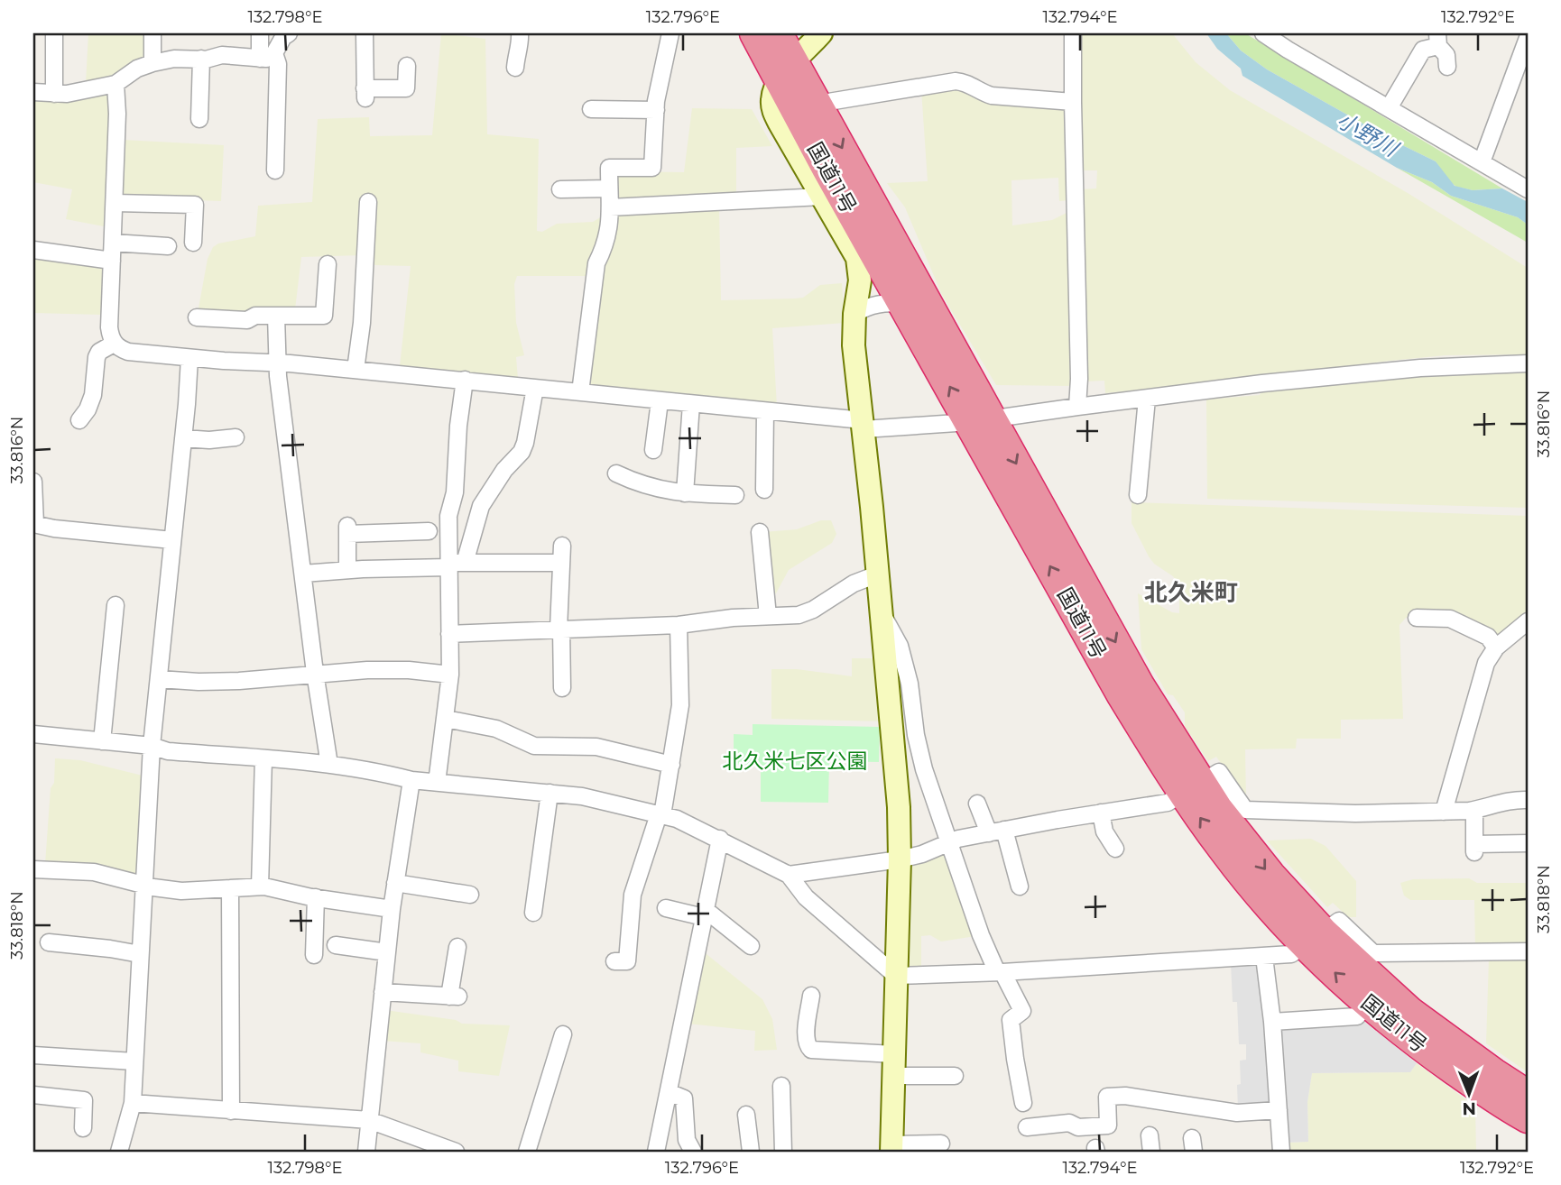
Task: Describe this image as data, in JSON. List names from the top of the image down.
{
  "streets": {
    "highway": ["国道11号"]
  },
  "districts": ["北久米町"],
  "water": ["小野川"],
  "parks": ["北久米七区公園"],
  "north": "bottom",
  "coordinates": [
    "132.798°E",
    "132.796°E",
    "132.794°E",
    "132.792°E",
    "33.816°N",
    "33.818°N"
  ]
}
